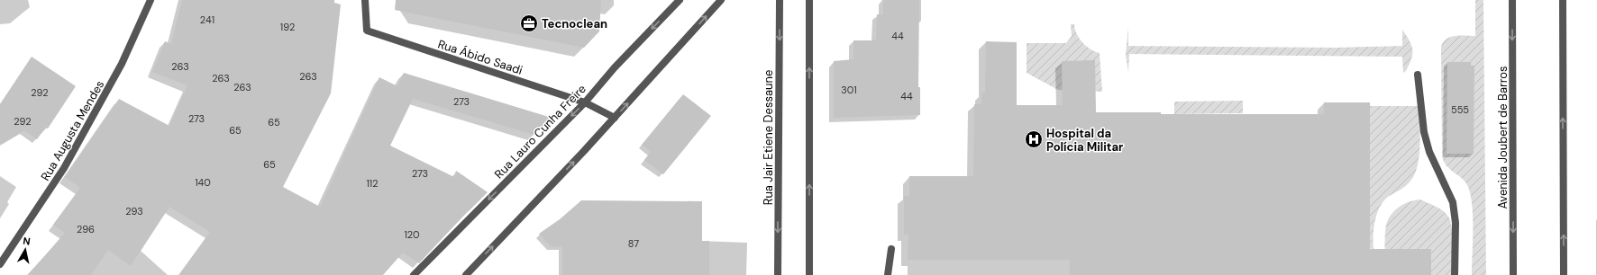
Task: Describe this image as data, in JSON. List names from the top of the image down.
{
  "streets": {
    "street": [
      "Rua Ábido Saadi",
      "Rua Augusta Mendes",
      "Rua Lauro Cunha Freire",
      "Rua Jair Etiene Dessaune",
      "Avenida Joubert de Barros"
    ]
  },
  "crossings": [
    ["Rua Ábido Saadi", "Rua Lauro Cunha Freire"]
  ],
  "places": {
    "office": ["Tecnoclean"],
    "hospital": ["Hospital da Polícia Militar"]
  },
  "house_numbers": [
    "241",
    "192",
    "44",
    "263",
    "263",
    "263",
    "263",
    "301",
    "292",
    "44",
    "273",
    "555",
    "273",
    "292",
    "65",
    "65",
    "65",
    "273",
    "140",
    "112",
    "293",
    "296",
    "120",
    "87"
  ],
  "north": "top"
}
